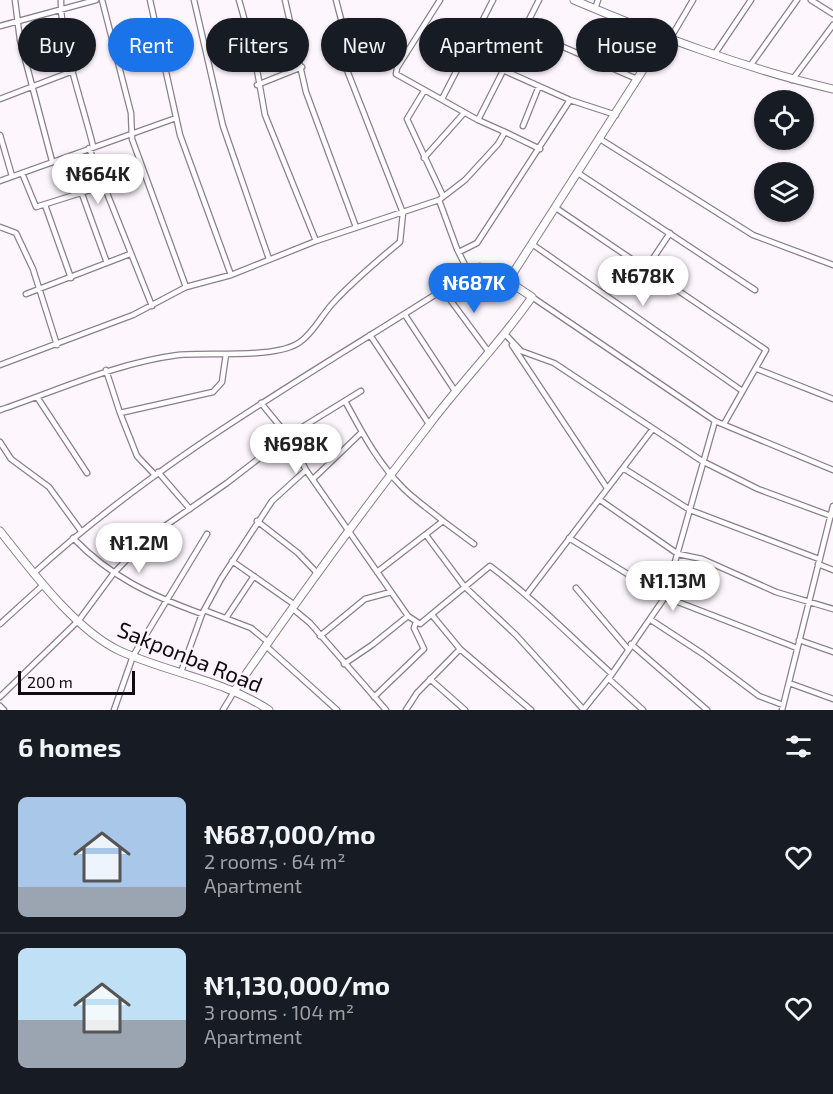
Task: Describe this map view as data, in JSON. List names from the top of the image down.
{
  "streets": {
    "street": ["Sakponba Road"]
  },
  "scale_bar": "200 m",
  "page": {
    "chip": [
      "Buy",
      "Rent",
      "Filters",
      "New",
      "Apartment",
      "House"
    ],
    "price": [
      "₦664K",
      "₦678K",
      "₦687K",
      "₦698K",
      "₦1.2M",
      "₦1.13M"
    ],
    "scale": "200 m",
    "heading": "6 homes",
    "list": [
      {
        "name": "₦687,000/mo",
        "note": "2 rooms · 64 m² · Apartment"
      },
      {
        "name": "₦1,130,000/mo",
        "note": "3 rooms · 104 m² · Apartment"
      }
    ]
  }
}
